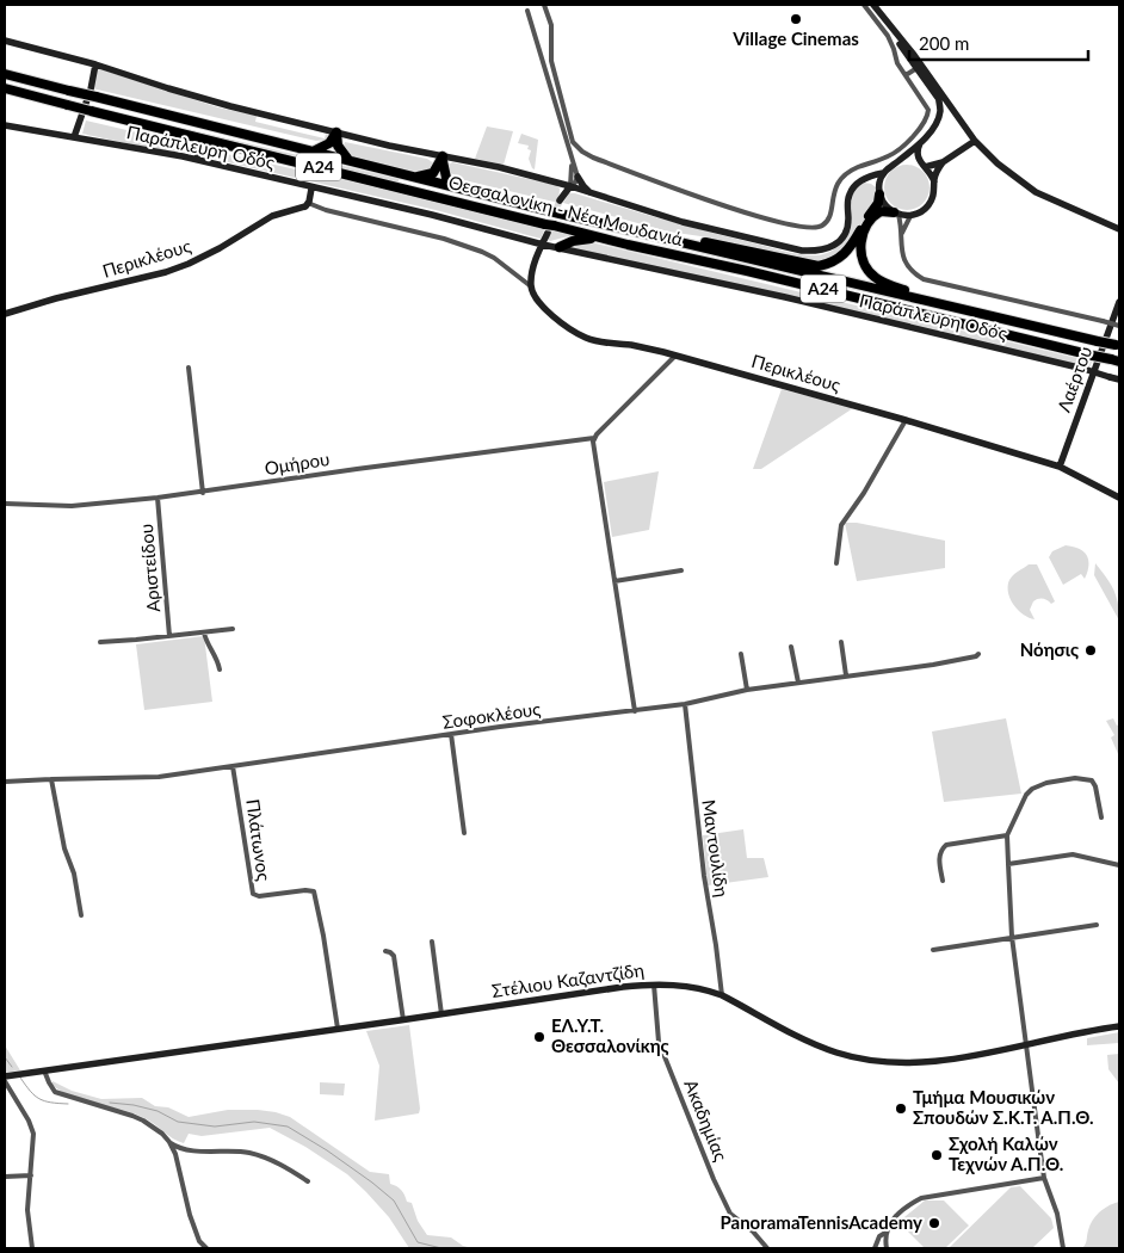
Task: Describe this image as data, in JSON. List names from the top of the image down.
{
  "streets": {
    "highway": ["Α24", "Θεσσαλονίκη - Νέα Μουδανιά"],
    "street": [
      "Παράπλευρη Οδός",
      "Περικλέους",
      "Λαέρτου",
      "Ομήρου",
      "Αριστείδου",
      "Σοφοκλέους",
      "Πλάτωνος",
      "Μαντουλίδη",
      "Στέλιου Καζαντζίδη",
      "Ακαδημίας"
    ]
  },
  "crossings": [
    ["Περικλέους", "Λαέρτου"],
    ["Ομήρου", "Αριστείδου"],
    ["Σοφοκλέους", "Πλάτωνος"],
    ["Σοφοκλέους", "Μαντουλίδη"],
    ["Πλάτωνος", "Στέλιου Καζαντζίδη"],
    ["Μαντουλίδη", "Στέλιου Καζαντζίδη"],
    ["Στέλιου Καζαντζίδη", "Ακαδημίας"]
  ],
  "places": [
    "Village Cinemas",
    "Νόησις",
    "ΕΛ.Υ.Τ. Θεσσαλονίκης",
    "Τμήμα Μουσικών Σπουδών Σ.Κ.Τ. Α.Π.Θ.",
    "Σχολή Καλών Τεχνών Α.Π.Θ.",
    "PanoramaTennisAcademy"
  ],
  "scale_bar": "200 m"
}
